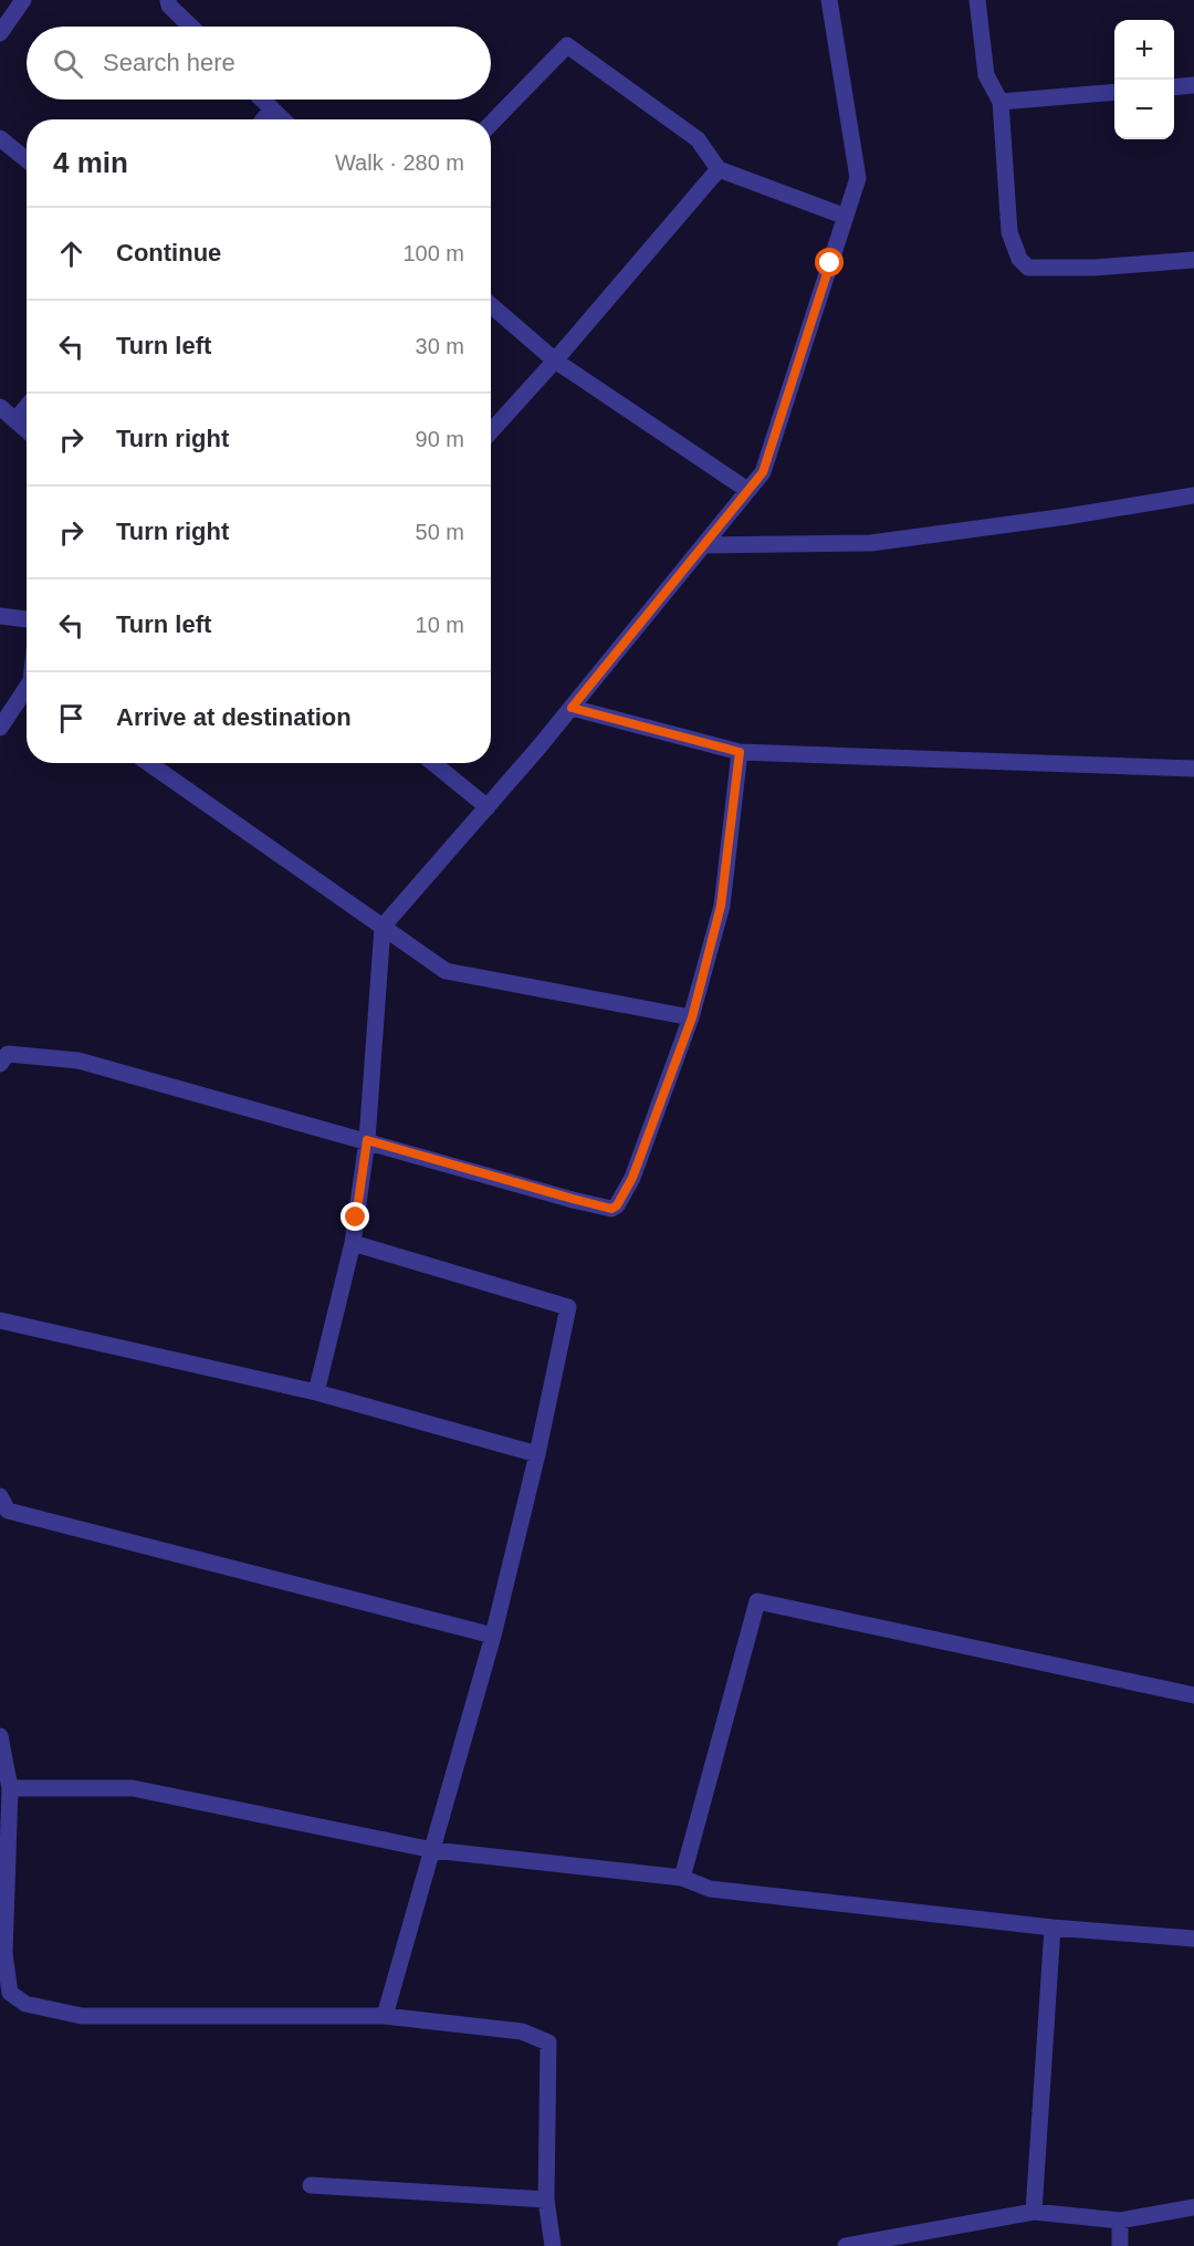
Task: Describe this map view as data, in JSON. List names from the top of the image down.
{
  "page": {
    "map_buttons": ["+", "−"],
    "search": "Search here",
    "heading": ["4 min", "Walk · 280 m"],
    "list": [
      ["Continue", "100 m"],
      ["Turn left", "30 m"],
      ["Turn right", "90 m"],
      ["Turn right", "50 m"],
      ["Turn left", "10 m"],
      "Arrive at destination"
    ]
  }
}
